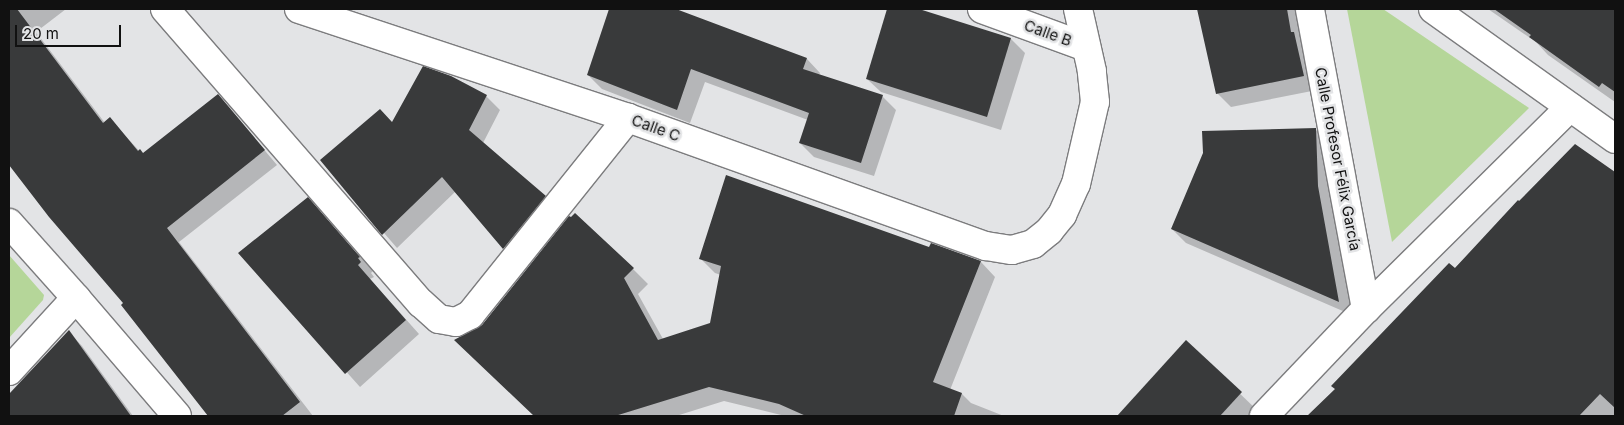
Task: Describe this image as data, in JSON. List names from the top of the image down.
{
  "streets": {
    "street": ["Calle B", "Calle C", "Calle Profesor Félix García"]
  },
  "crossings": [
    ["Calle B", "Calle C"]
  ],
  "scale_bar": "20 m"
}
